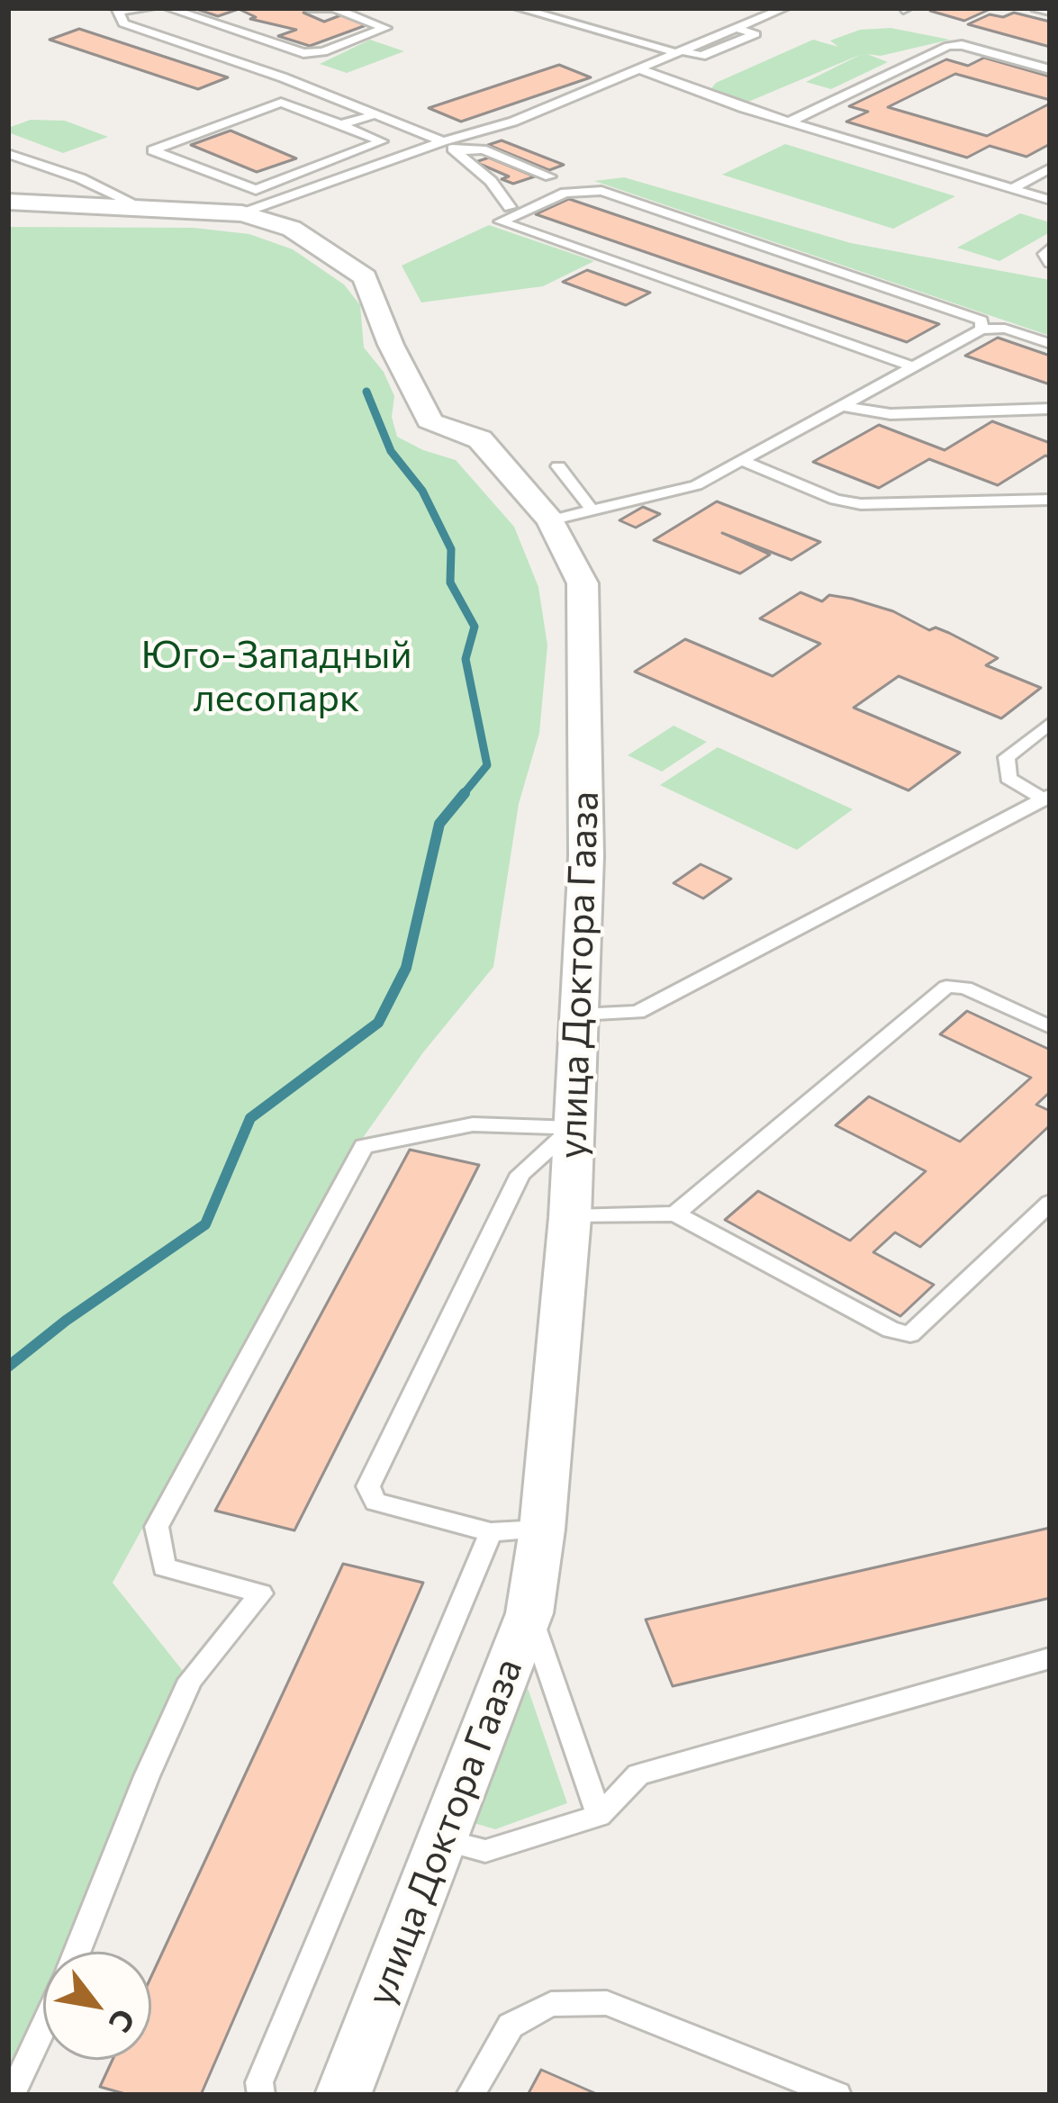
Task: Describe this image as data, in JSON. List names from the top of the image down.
{
  "streets": {
    "street": ["улица Доктора Гааза"]
  },
  "parks": ["Юго-Западный лесопарк"],
  "north": "bottom right"
}
